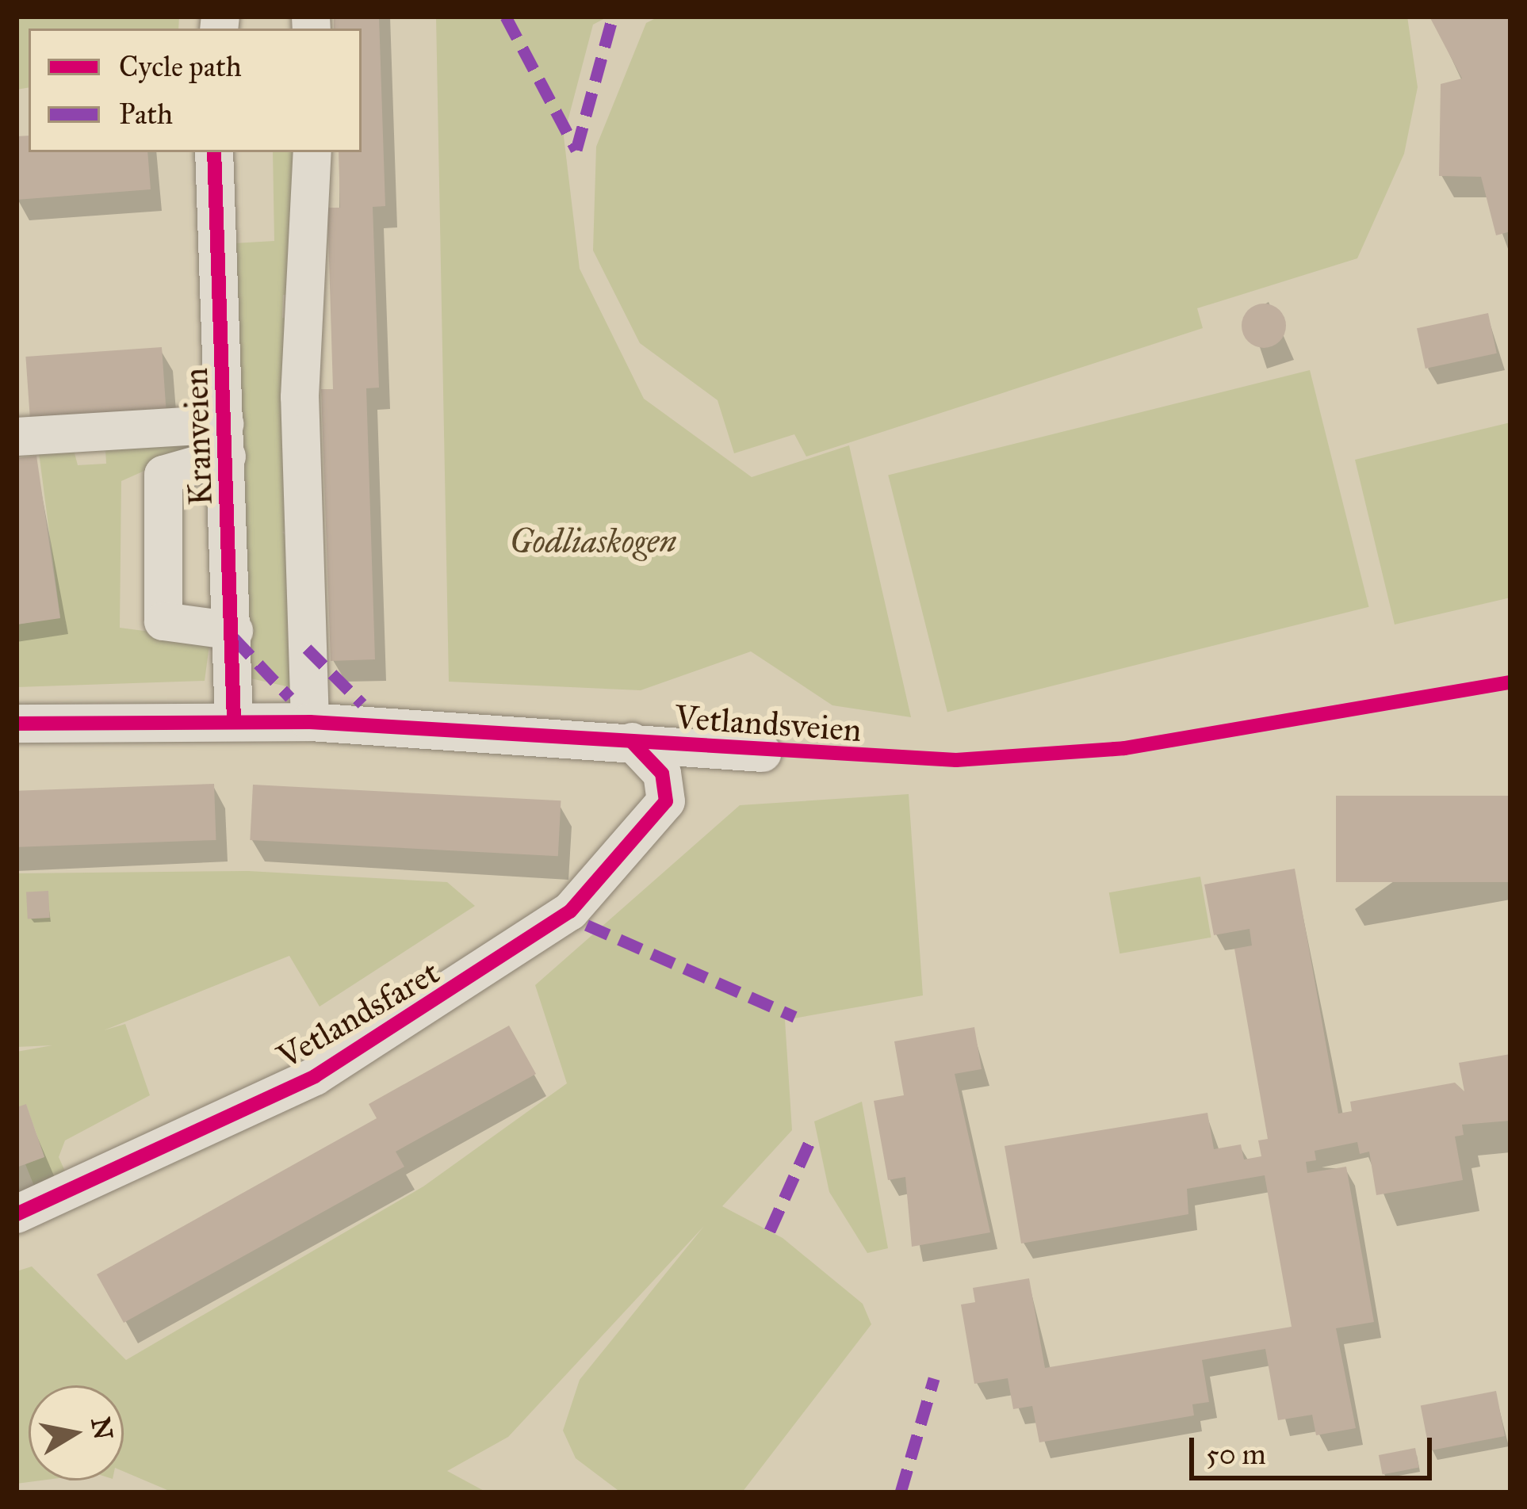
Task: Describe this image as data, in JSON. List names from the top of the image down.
{
  "streets": {
    "street": ["Kranveien", "Vetlandsveien", "Vetlandsfaret"]
  },
  "crossings": [
    ["Kranveien", "Vetlandsveien"],
    ["Vetlandsveien", "Vetlandsfaret"]
  ],
  "parks": ["Godliaskogen"],
  "legend": ["Cycle path", "Path"],
  "scale_bar": "50 m",
  "north": "right"
}
